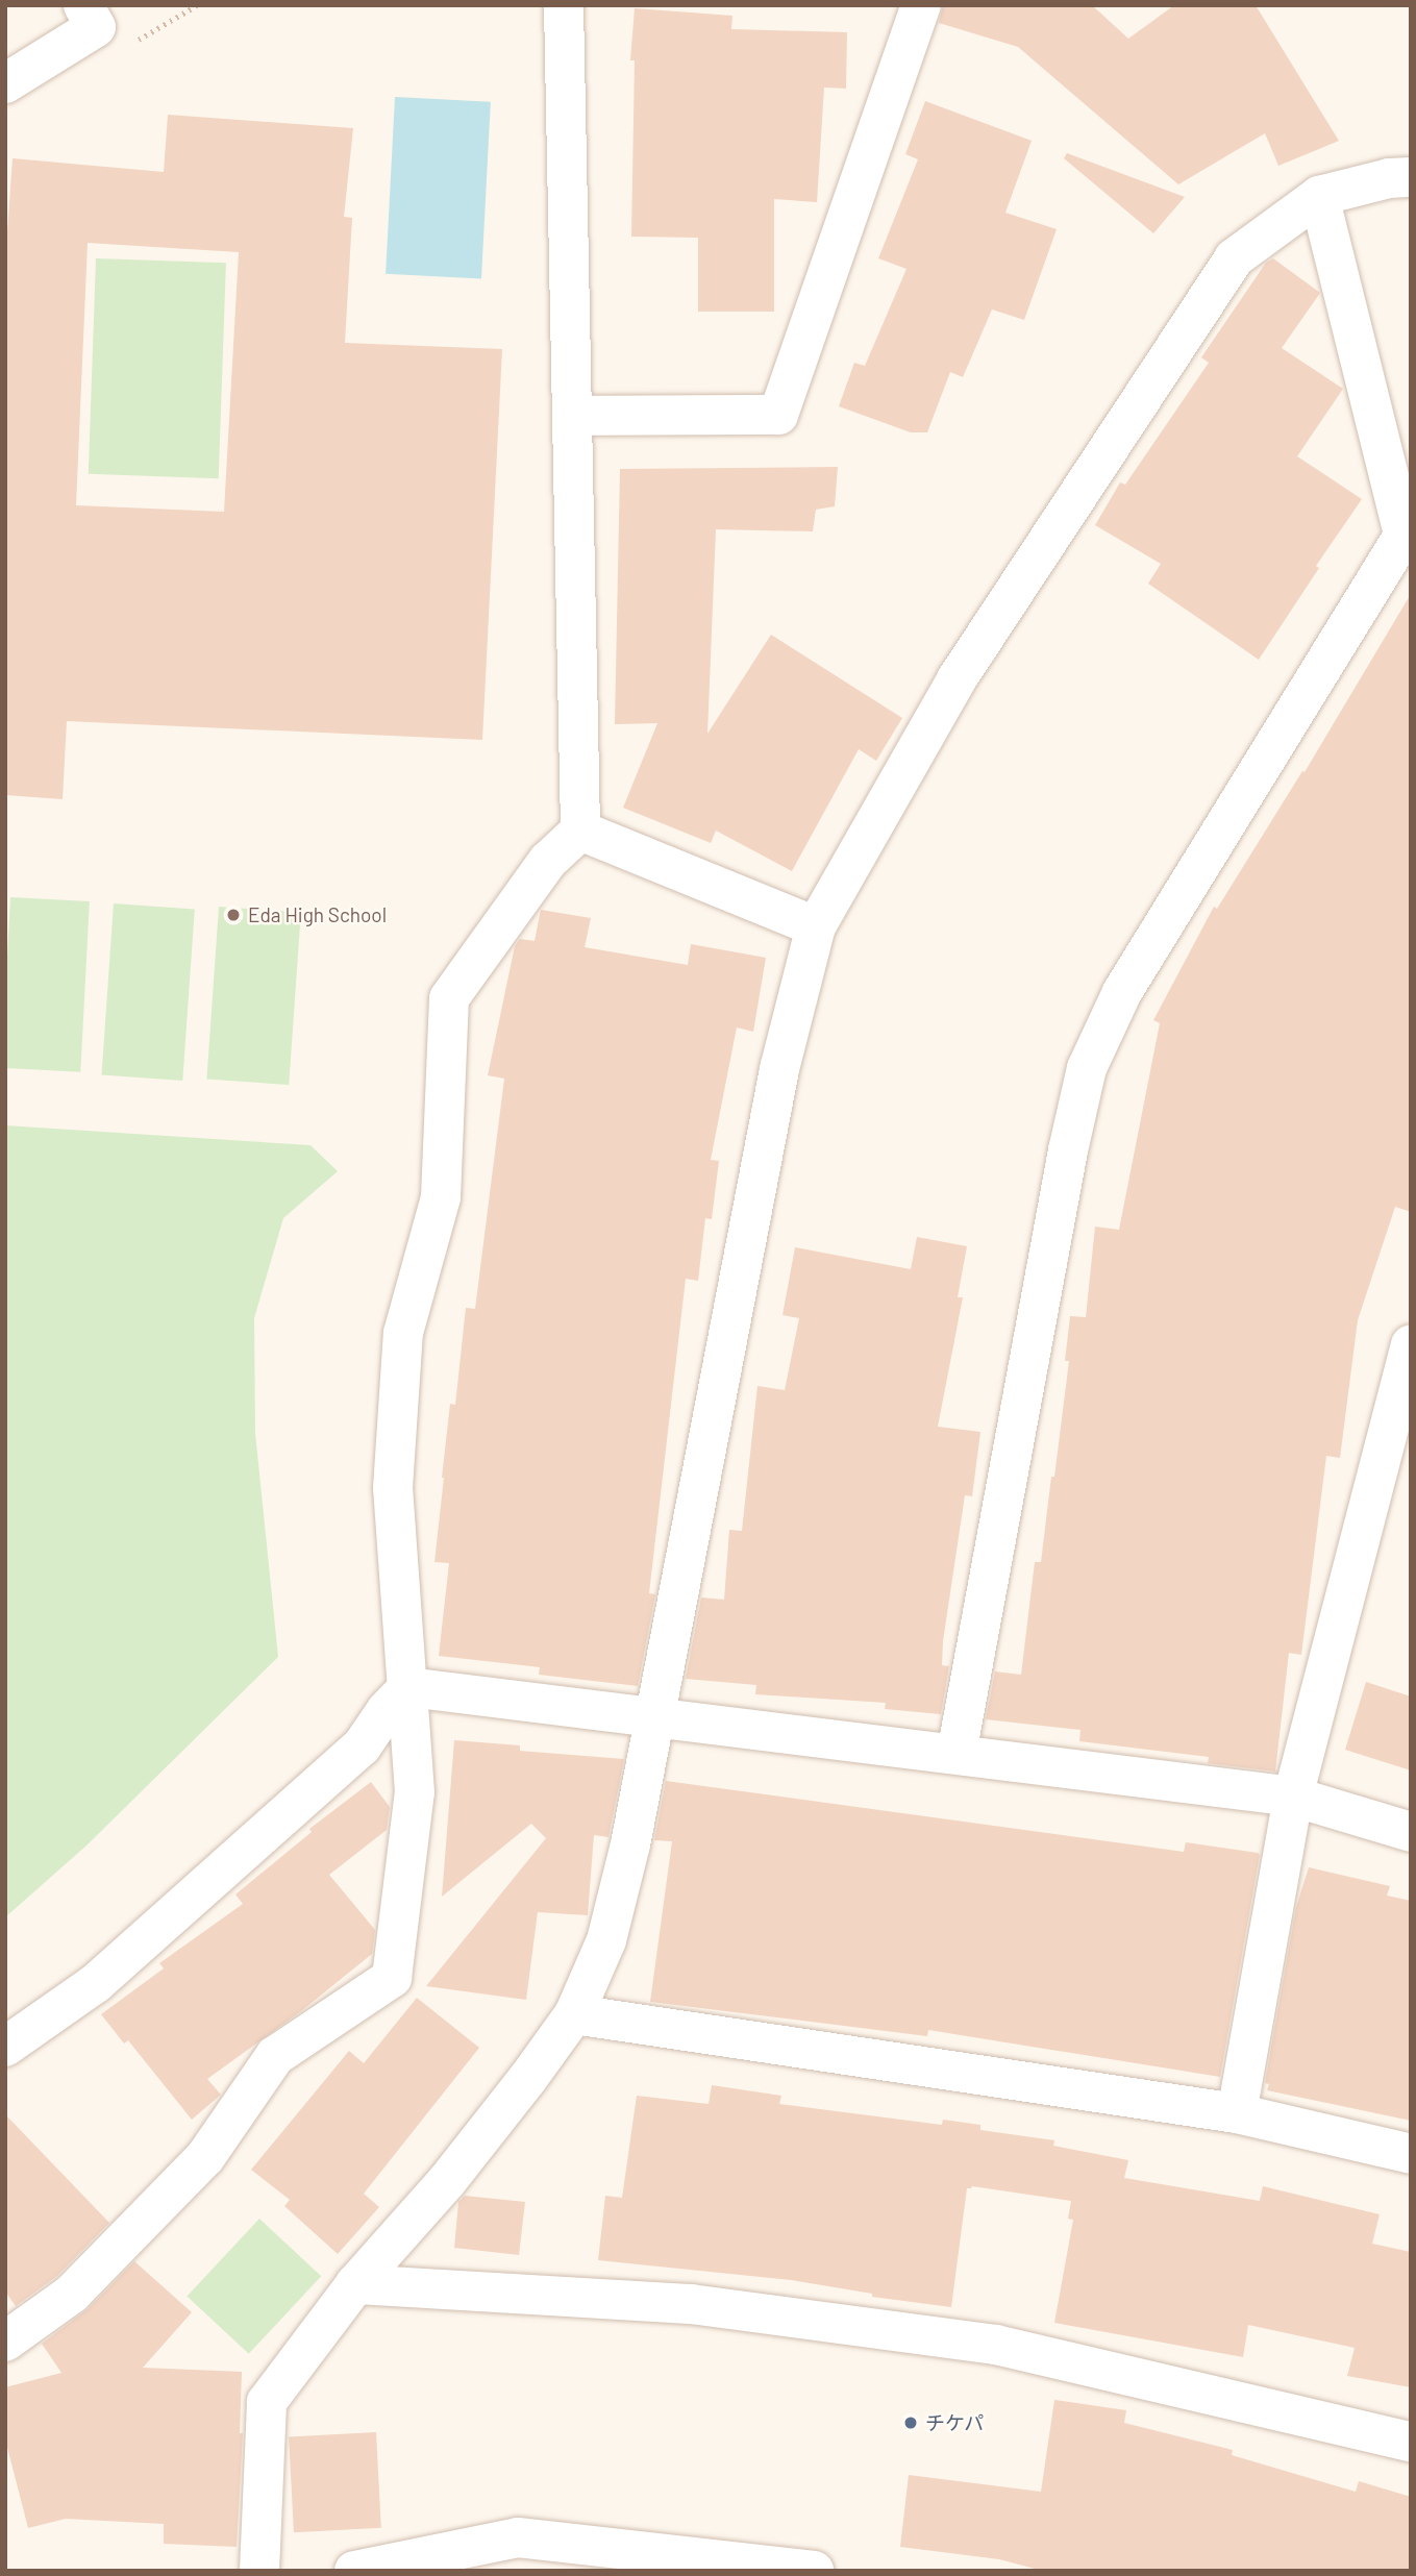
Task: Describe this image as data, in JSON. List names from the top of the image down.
{
  "places": ["Eda High School", "チケパ"]
}
